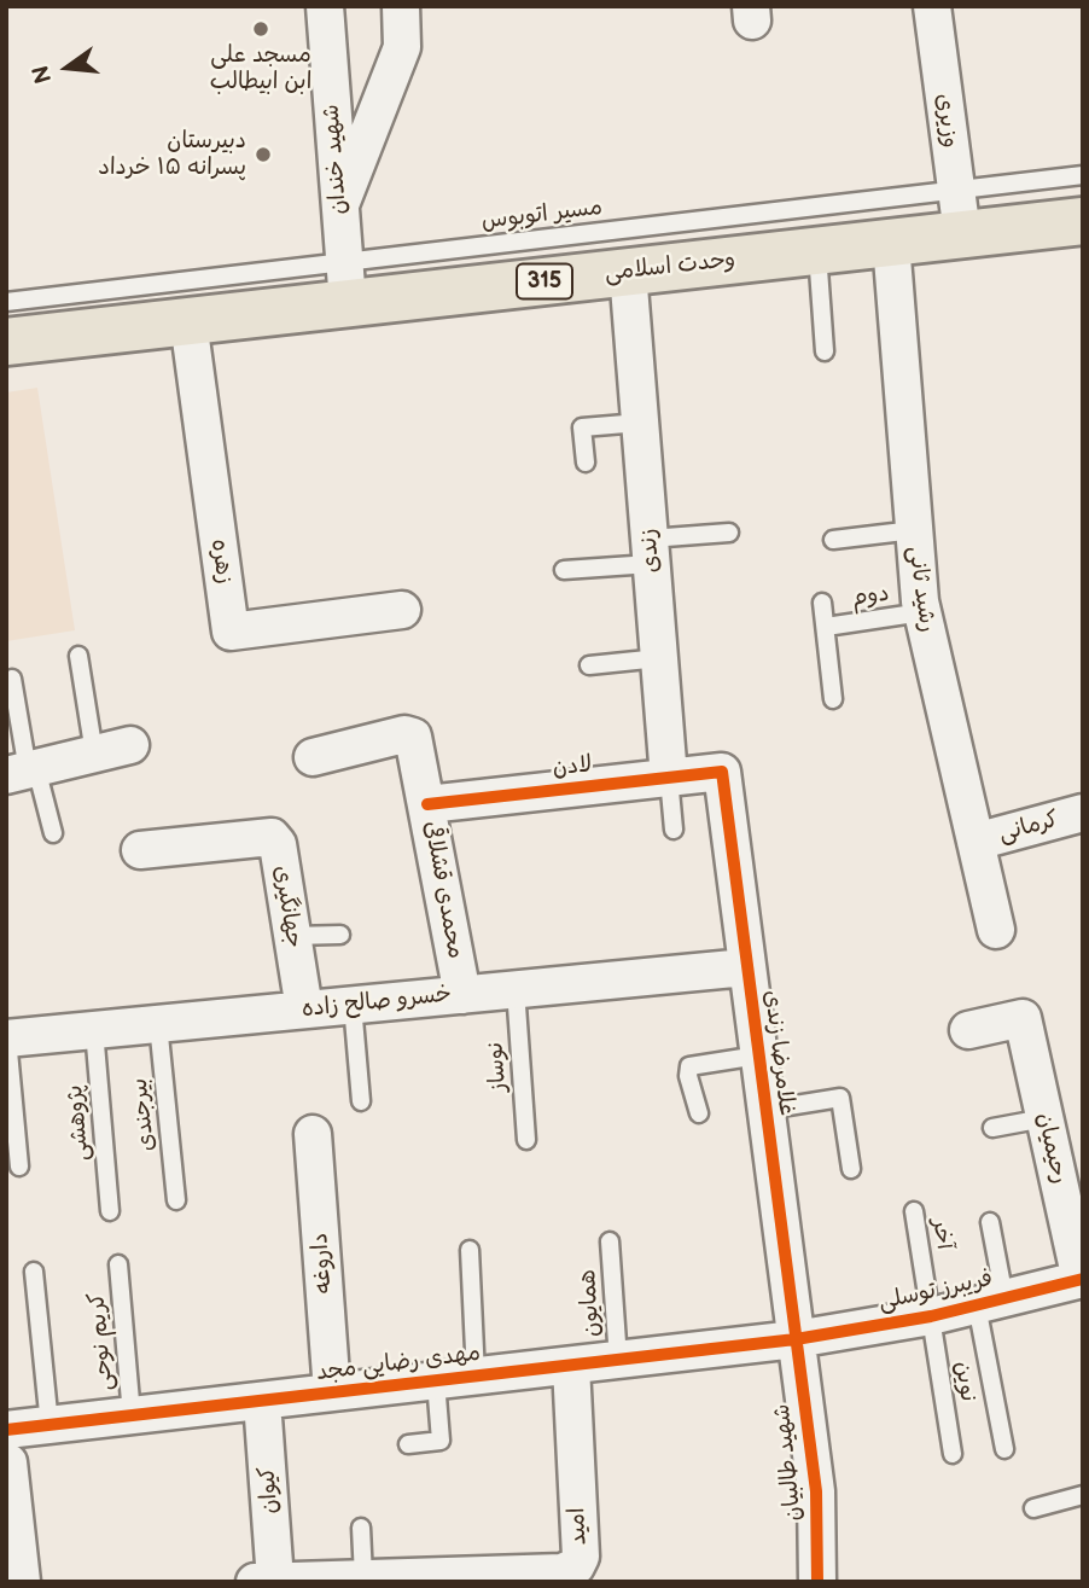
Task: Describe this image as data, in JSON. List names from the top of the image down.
{
  "streets": {
    "main road": ["وحدت اسلامی", "315"],
    "street": [
      "وزیری",
      "شهید خندان",
      "زندی",
      "زهره",
      "رشید ثانی",
      "لادن",
      "کرمانی",
      "محمدی قشلاقی",
      "جهانگیری",
      "خسرو صالح زاده",
      "غلامرضا زندی",
      "رحیمیان",
      "داروغه",
      "فریبرز توسلی",
      "مهدی رضایی مجد",
      "شهید طالبیان",
      "کیوان",
      "امید"
    ],
    "lane": [
      "مسیر اتوبوس",
      "دوم",
      "نوساز",
      "بیرجندی",
      "پژوهشی",
      "آخر",
      "همایون",
      "کریم نوحی",
      "نوین"
    ]
  },
  "crossings": [
    ["وزیری", "مسیر اتوبوس"],
    ["وزیری", "وحدت اسلامی"],
    ["شهید خندان", "مسیر اتوبوس"],
    ["شهید خندان", "وحدت اسلامی"],
    ["مسیر اتوبوس", "وحدت اسلامی"],
    ["وحدت اسلامی", "زندی"],
    ["وحدت اسلامی", "زهره"],
    ["وحدت اسلامی", "رشید ثانی"],
    ["زندی", "لادن"],
    ["رشید ثانی", "دوم"],
    ["رشید ثانی", "کرمانی"],
    ["لادن", "محمدی قشلاقی"],
    ["لادن", "غلامرضا زندی"],
    ["محمدی قشلاقی", "خسرو صالح زاده"],
    ["جهانگیری", "خسرو صالح زاده"],
    ["خسرو صالح زاده", "غلامرضا زندی"],
    ["خسرو صالح زاده", "نوساز"],
    ["خسرو صالح زاده", "بیرجندی"],
    ["خسرو صالح زاده", "پژوهشی"],
    ["غلامرضا زندی", "فریبرز توسلی"],
    ["غلامرضا زندی", "مهدی رضایی مجد"],
    ["غلامرضا زندی", "شهید طالبیان"],
    ["رحیمیان", "فریبرز توسلی"],
    ["آخر", "فریبرز توسلی"],
    ["آخر", "نوین"],
    ["داروغه", "مهدی رضایی مجد"],
    ["فریبرز توسلی", "مهدی رضایی مجد"],
    ["فریبرز توسلی", "نوین"],
    ["فریبرز توسلی", "شهید طالبیان"],
    ["همایون", "مهدی رضایی مجد"],
    ["کریم نوحی", "مهدی رضایی مجد"],
    ["مهدی رضایی مجد", "شهید طالبیان"],
    ["مهدی رضایی مجد", "کیوان"],
    ["مهدی رضایی مجد", "امید"],
    ["کیوان", "امید"]
  ],
  "places": ["مسجد علی ابن ابیطالب", "دبیرستان پسرانه ۱۵ خرداد"],
  "north": "left"
}
